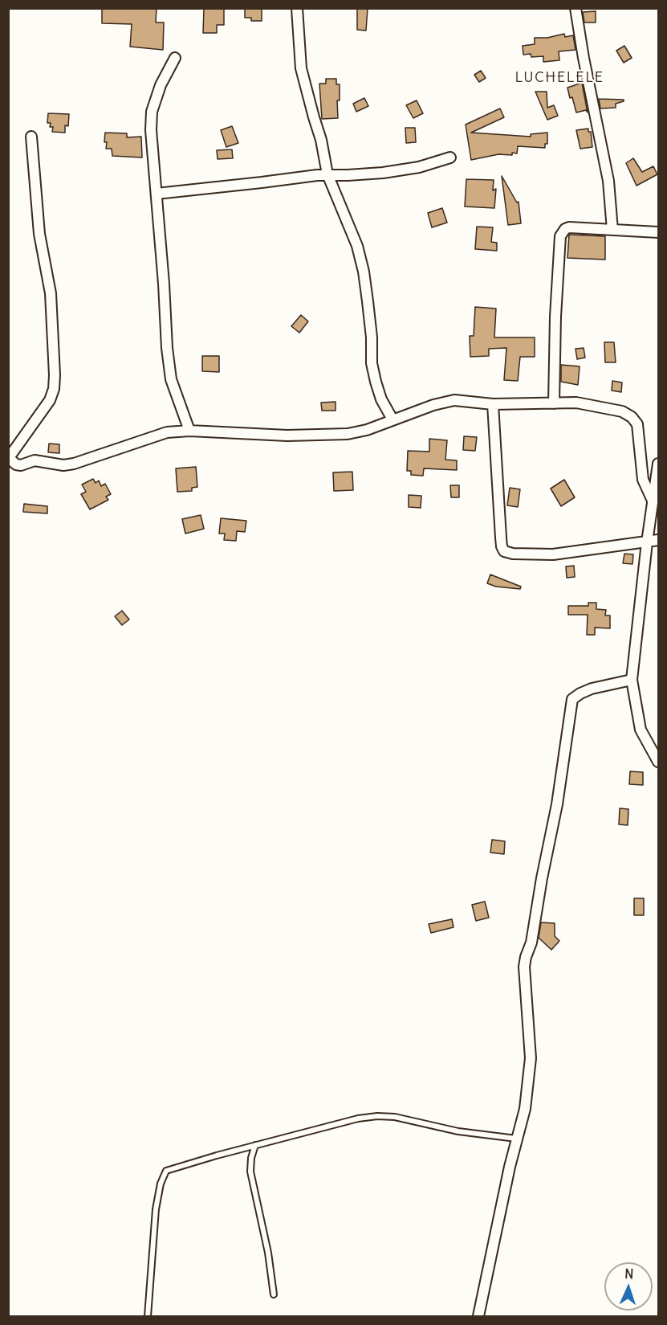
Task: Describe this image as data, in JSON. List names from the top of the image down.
{
  "districts": ["LUCHELELE"],
  "north": "top"
}
